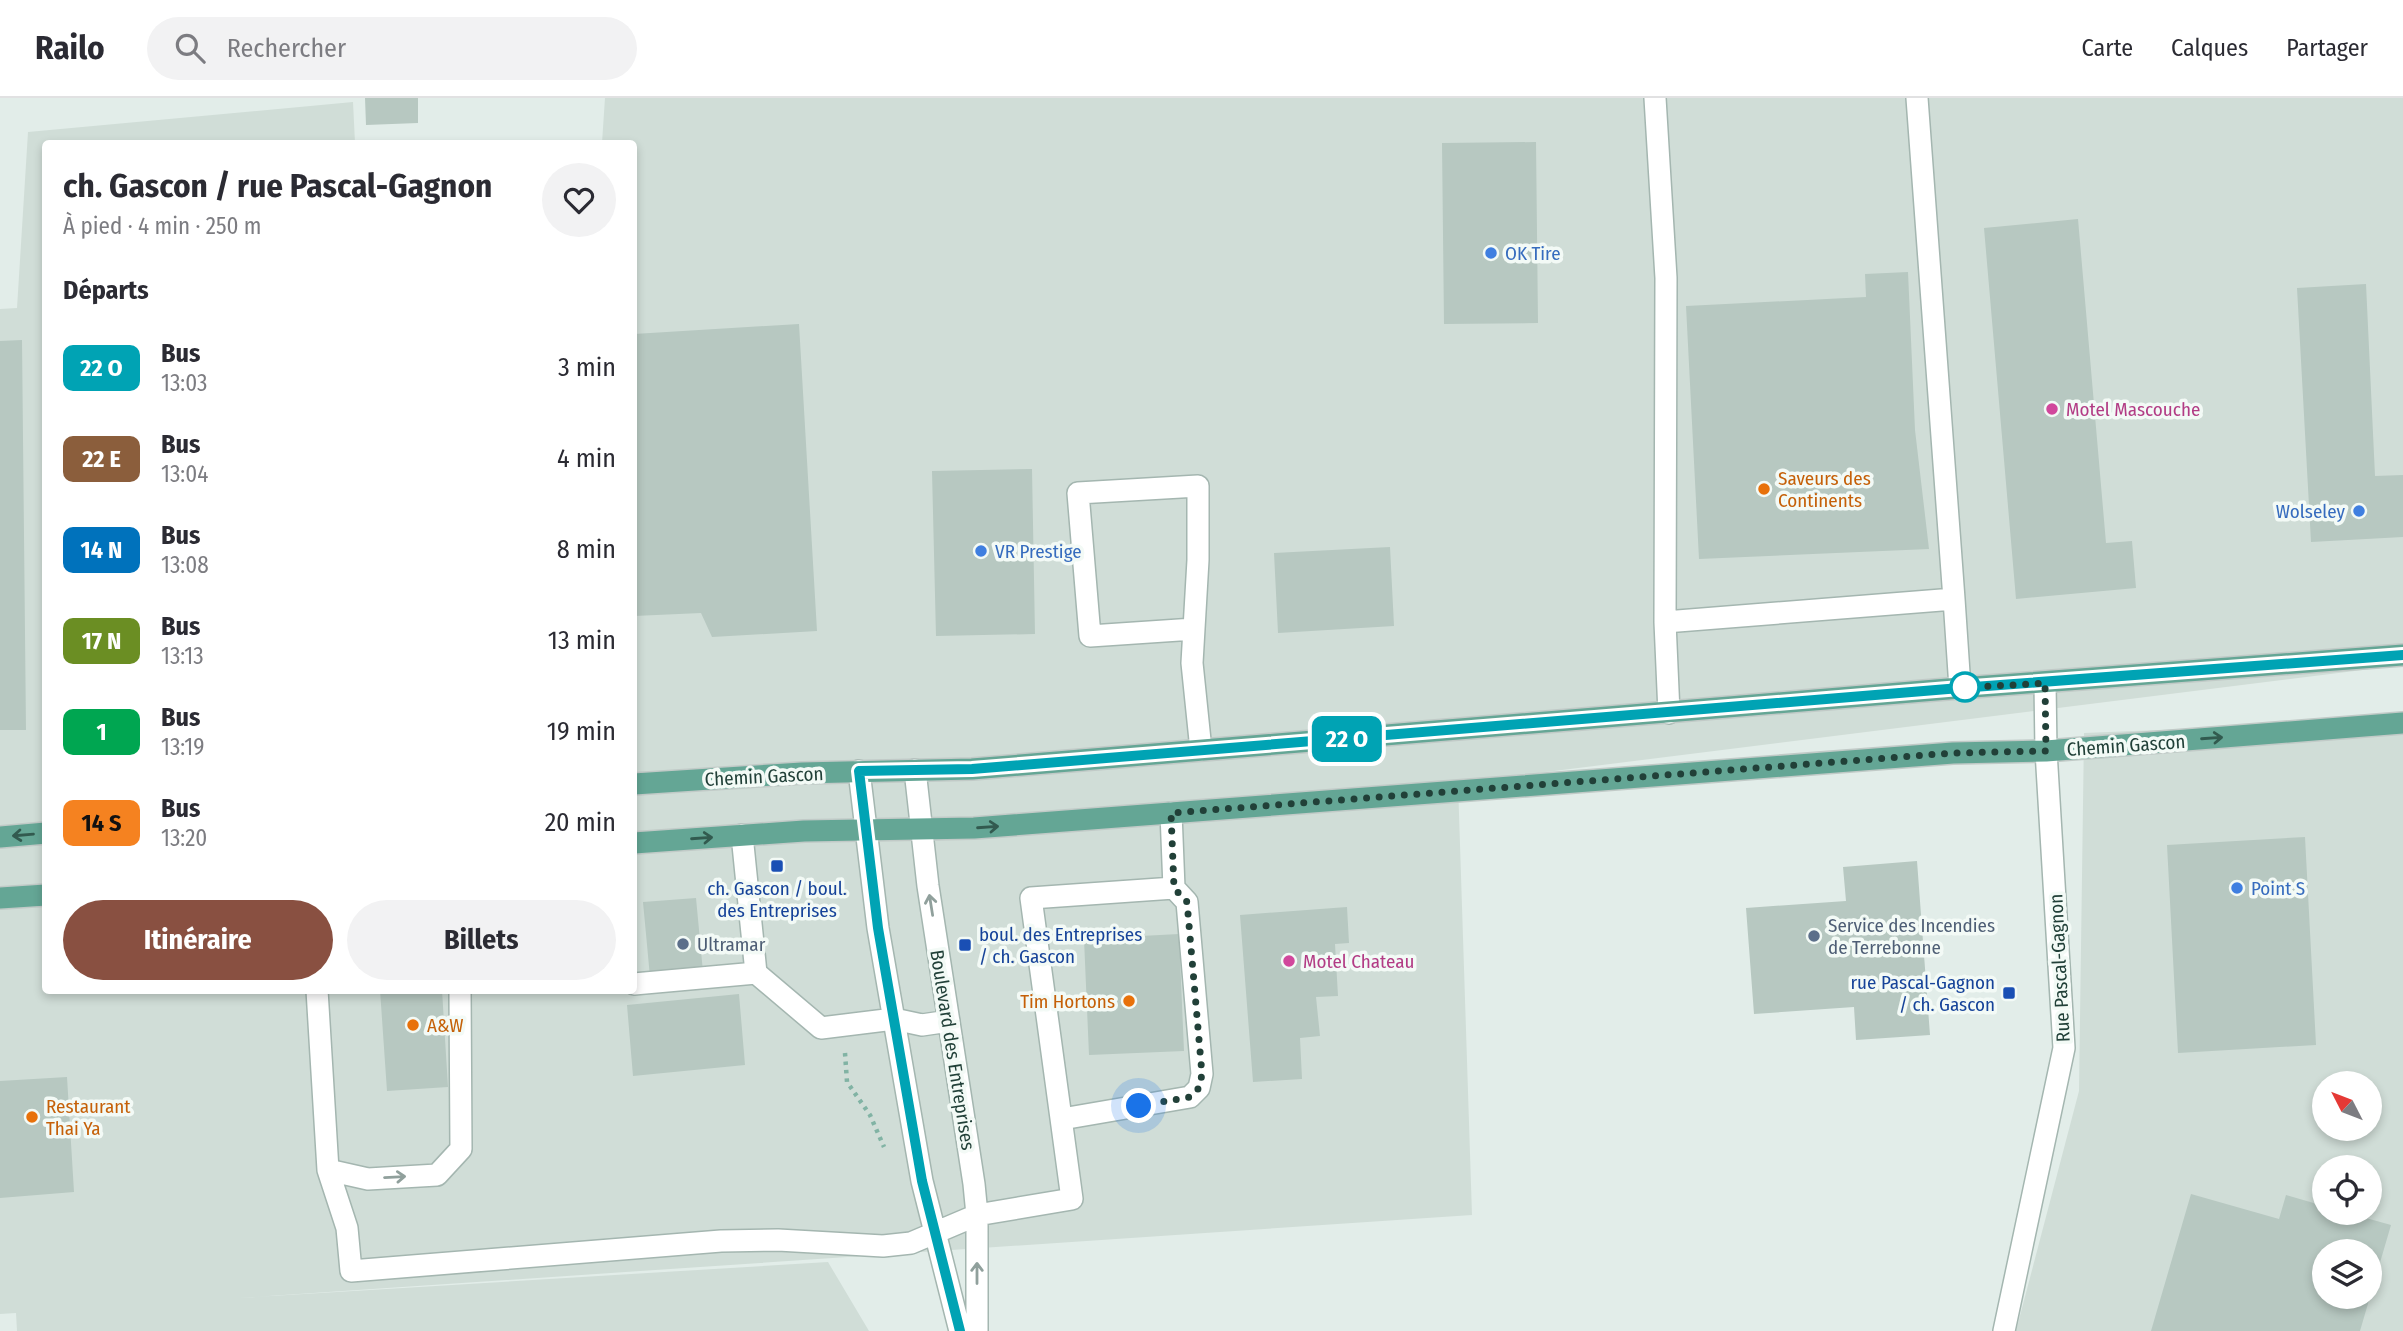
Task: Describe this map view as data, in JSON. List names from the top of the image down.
{
  "streets": {
    "main road": ["Chemin Gascon"],
    "street": ["Rue Pascal-Gagnon", "Boulevard des Entreprises"]
  },
  "crossings": [
    ["Chemin Gascon", "Rue Pascal-Gagnon"],
    ["Chemin Gascon", "Boulevard des Entreprises"]
  ],
  "places": {
    "other": [
      "OK Tire",
      "Motel Mascouche",
      "Saveurs des Continents",
      "Wolseley",
      "VR Prestige",
      "Point S",
      "Service des Incendies de Terrebonne",
      "Ultramar",
      "Motel Chateau",
      "Tim Hortons",
      "A&W",
      "Restaurant Thai Ya"
    ],
    "transit": ["ch. Gascon / boul. des Entreprises", "boul. des Entreprises / ch. Gascon", "rue Pascal-Gagnon / ch. Gascon"]
  },
  "north": "top left",
  "page": {
    "header": "Railo",
    "search": "Rechercher",
    "nav": ["Carte", "Calques", "Partager"],
    "on_map": "22 O",
    "heading": [
      ["ch. Gascon / rue Pascal-Gagnon", "À pied · 4 min · 250 m"],
      "Départs"
    ],
    "list": [
      {
        "mark": "22 O",
        "name": "Bus",
        "note": "13:03",
        "value": "3 min"
      },
      {
        "mark": "22 E",
        "name": "Bus",
        "note": "13:04",
        "value": "4 min"
      },
      {
        "mark": "14 N",
        "name": "Bus",
        "note": "13:08",
        "value": "8 min"
      },
      {
        "mark": "17 N",
        "name": "Bus",
        "note": "13:13",
        "value": "13 min"
      },
      {
        "mark": "1",
        "name": "Bus",
        "note": "13:19",
        "value": "19 min"
      },
      {
        "mark": "14 S",
        "name": "Bus",
        "note": "13:20",
        "value": "20 min"
      }
    ],
    "buttons": ["Itinéraire", "Billets"]
  }
}
